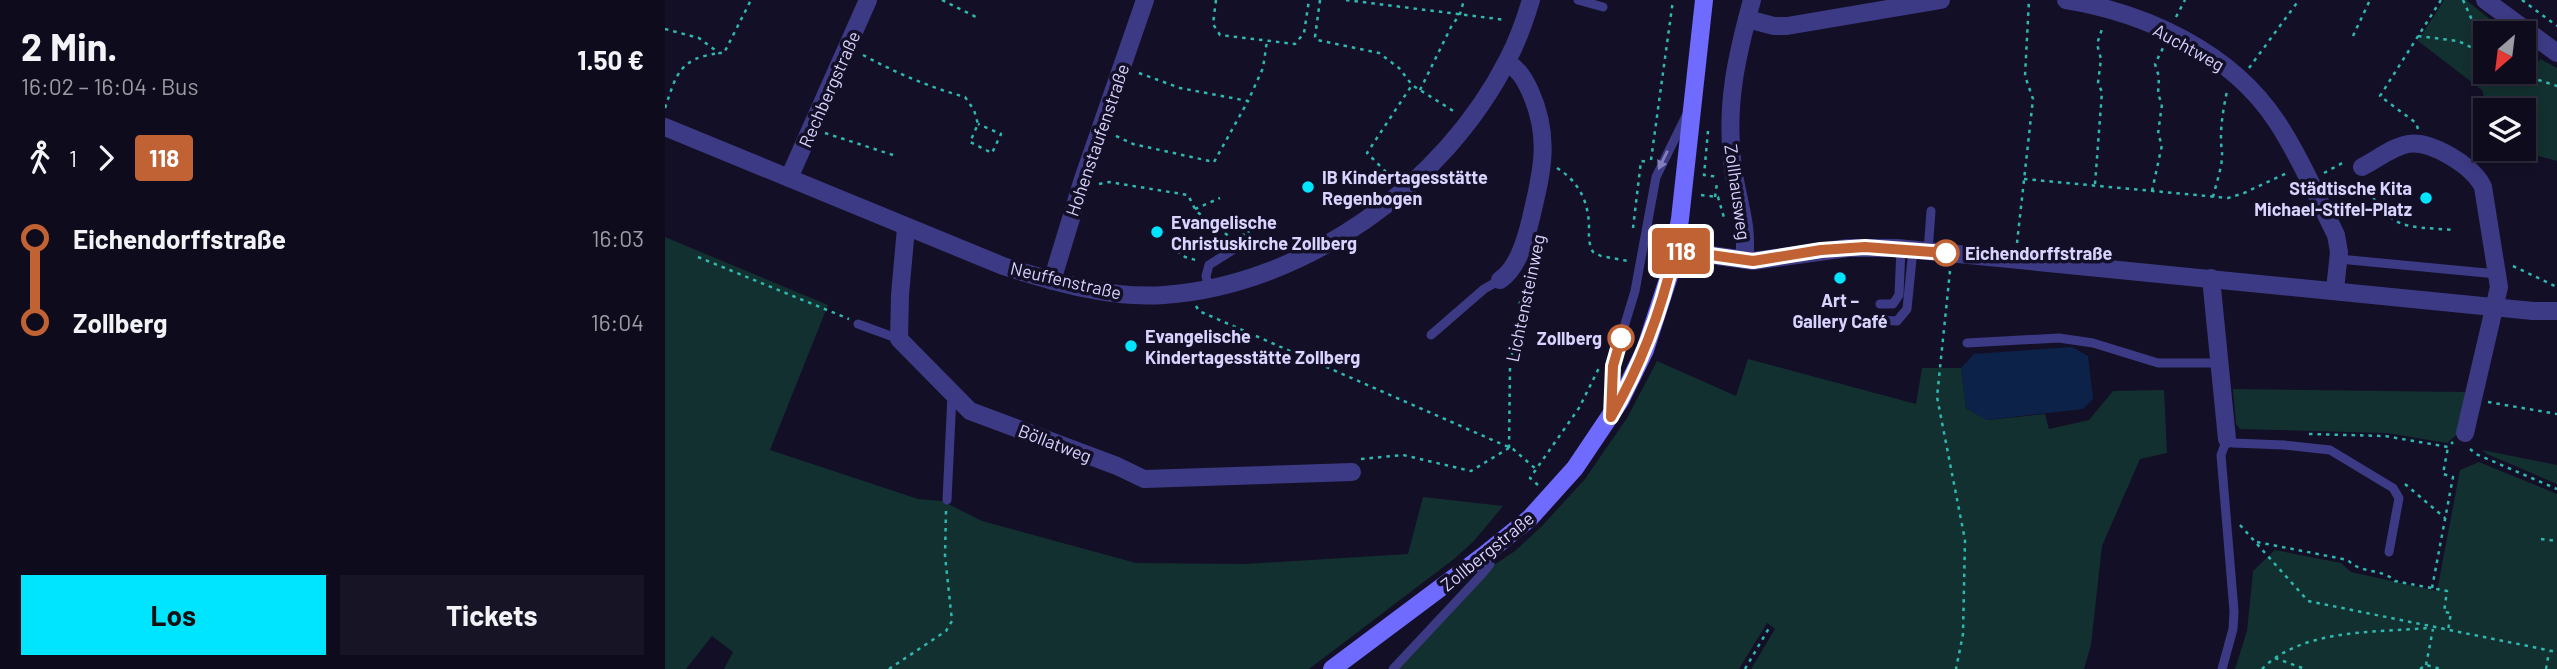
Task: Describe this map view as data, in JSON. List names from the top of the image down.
{
  "streets": {
    "main road": ["Zollbergstraße"],
    "street": [
      "Auchtweg",
      "Rechbergstraße",
      "Hohenstaufenstraße",
      "Zollhausweg",
      "Neuffenstraße",
      "Lichtensteinweg",
      "Böllatweg"
    ]
  },
  "crossings": [
    ["Rechbergstraße", "Neuffenstraße"],
    ["Hohenstaufenstraße", "Neuffenstraße"],
    ["Neuffenstraße", "Lichtensteinweg"]
  ],
  "places": [
    "IB Kindertagesstätte Regenbogen",
    "Städtische Kita Michael-Stifel-Platz",
    "Evangelische Christuskirche Zollberg",
    "Eichendorffstraße",
    "Art – Gallery Café",
    "Zollberg",
    "Evangelische Kindertagesstätte Zollberg"
  ],
  "lines": ["bus line 118"],
  "north": "bottom left",
  "page": {
    "heading": ["2 Min.", "16:02 – 16:04 · Bus", "1.50 €"],
    "on_map": "118",
    "legs": ["1", "118"],
    "list": [
      {
        "name": "Eichendorffstraße",
        "value": "16:03"
      },
      {
        "name": "Zollberg",
        "value": "16:04"
      }
    ],
    "buttons": ["Los", "Tickets"]
  }
}
